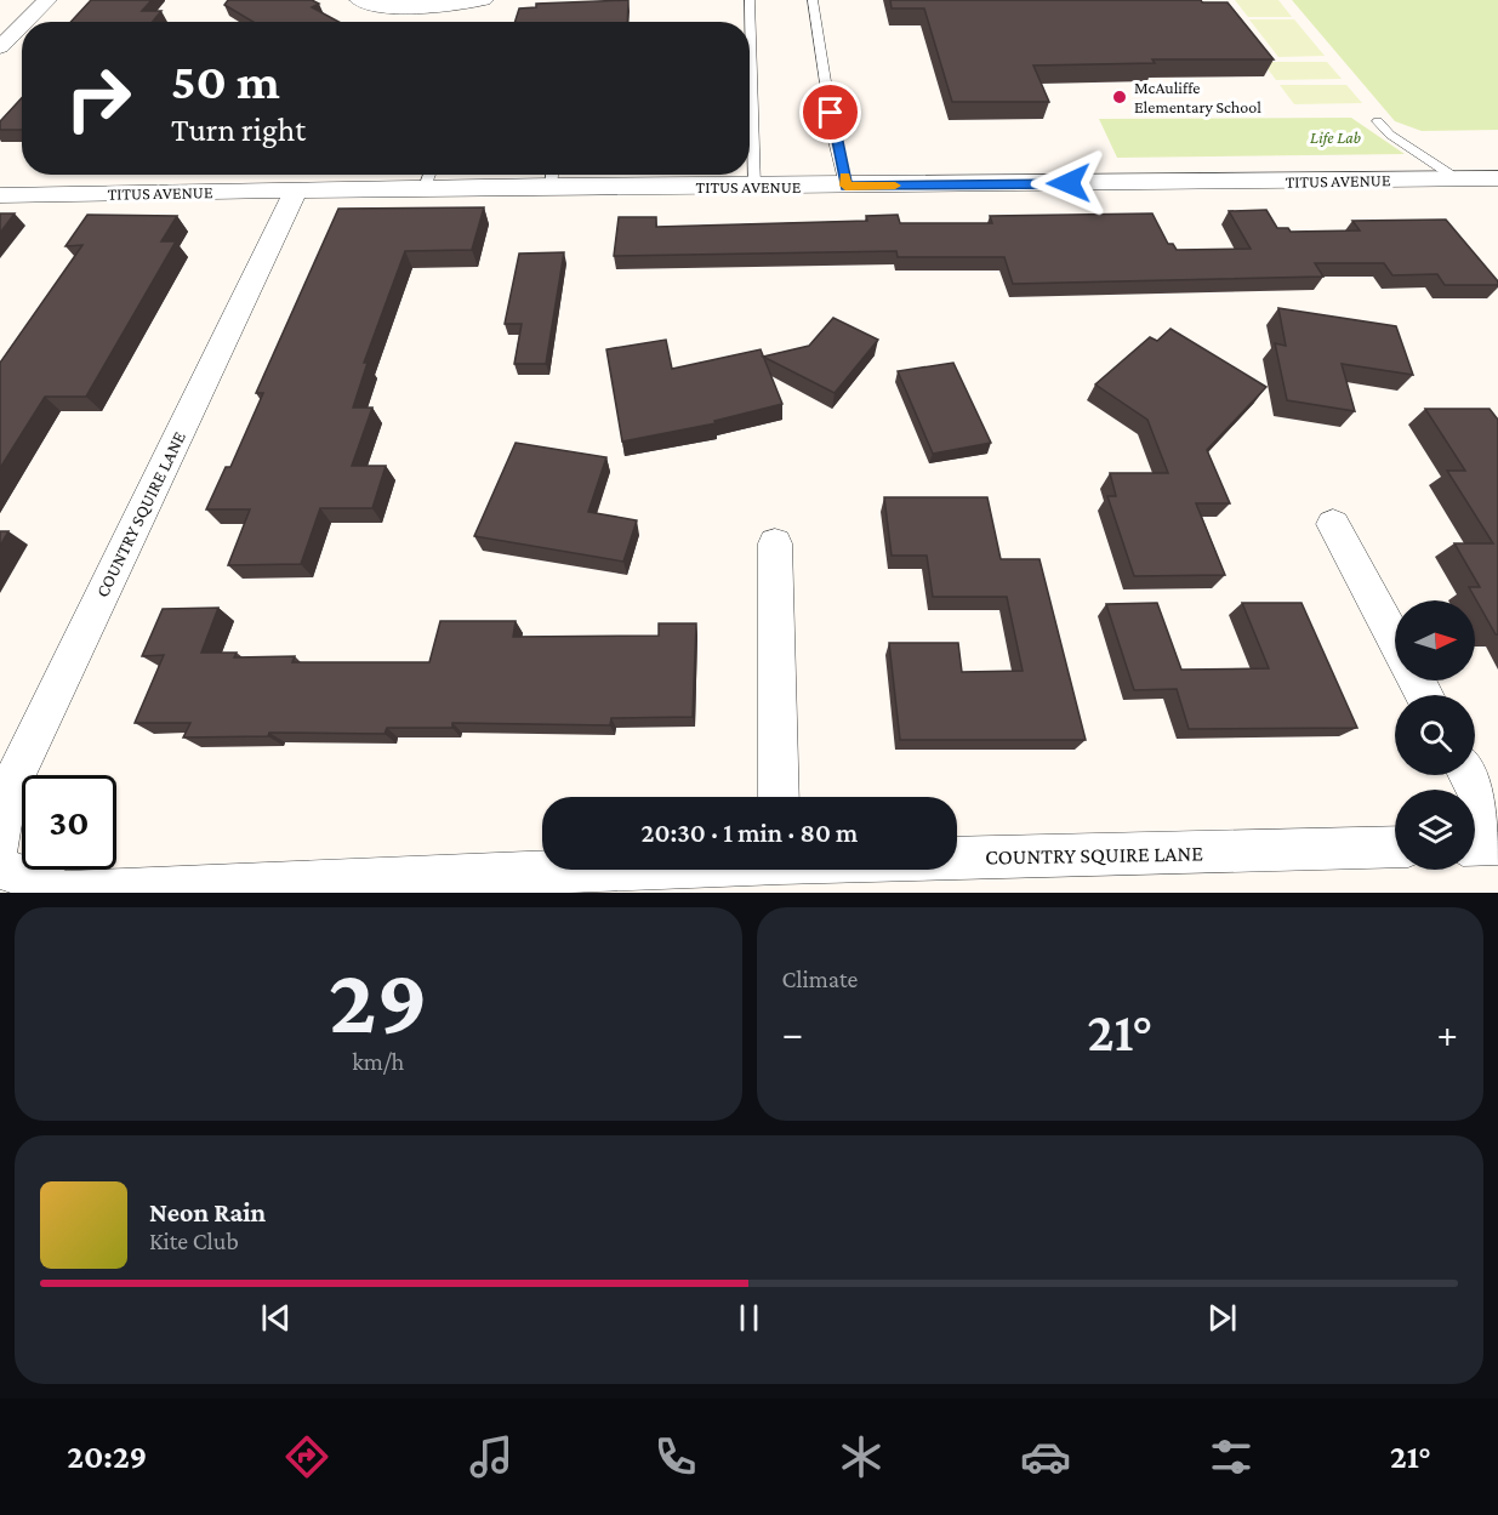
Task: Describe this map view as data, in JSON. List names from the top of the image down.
{
  "streets": {
    "street": ["TITUS AVENUE", "COUNTRY SQUIRE LANE"]
  },
  "crossings": [
    ["TITUS AVENUE", "COUNTRY SQUIRE LANE"]
  ],
  "parks": ["Life Lab"],
  "places": ["McAuliffe Elementary School"],
  "north": "right",
  "page": {
    "turn": ["50 m", "Turn right"],
    "limit": "30",
    "trip": "20:30 · 1 min · 80 m",
    "tile": [
      ["29", "km/h"],
      "Climate"
    ],
    "heat": ["−", "21°", "+"],
    "song": ["Neon Rain", "Kite Club"],
    "tabs": ["20:29", "21°"]
  }
}
